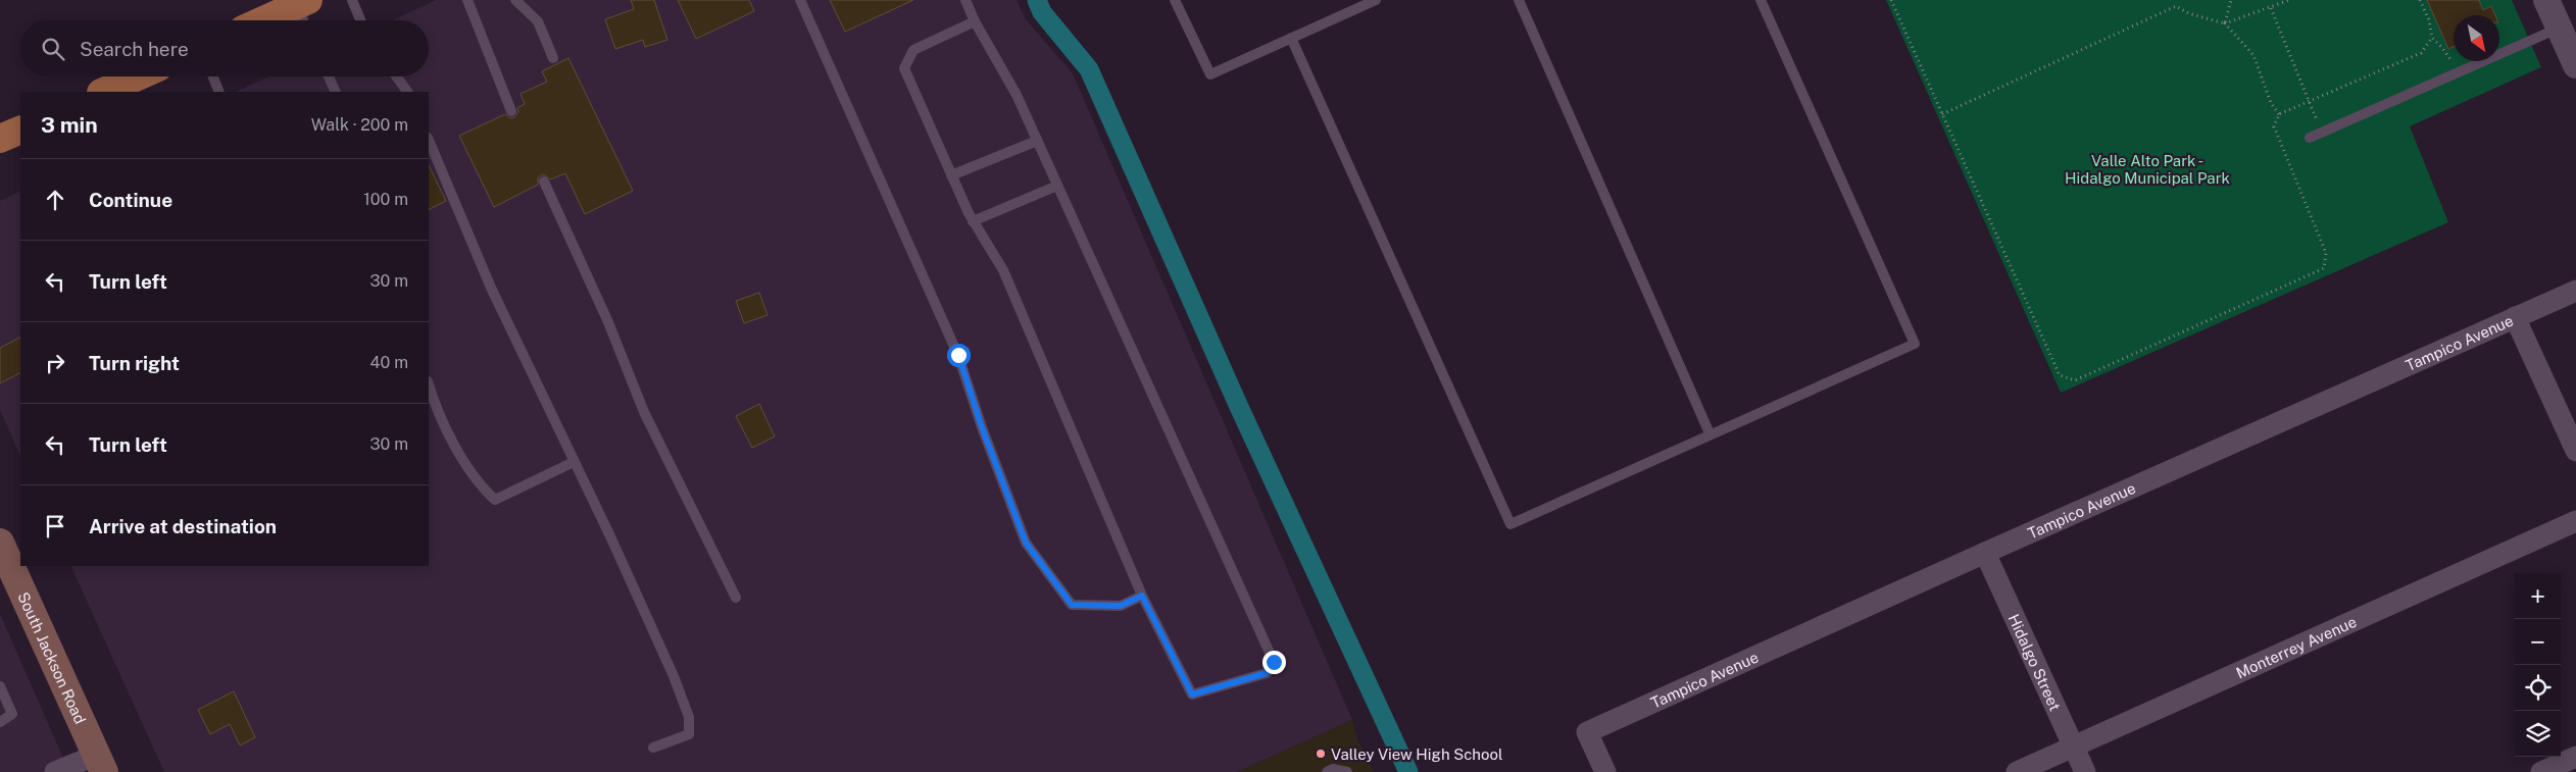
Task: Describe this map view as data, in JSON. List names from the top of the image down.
{
  "streets": {
    "main road": ["South Jackson Road"],
    "street": ["Tampico Avenue", "Monterrey Avenue", "Hidalgo Street"]
  },
  "crossings": [
    ["Tampico Avenue", "Hidalgo Street"],
    ["Monterrey Avenue", "Hidalgo Street"]
  ],
  "parks": ["Valle Alto Park - Hidalgo Municipal Park"],
  "places": ["Valley View High School"],
  "north": "bottom right",
  "page": {
    "search": "Search here",
    "heading": ["3 min", "Walk · 200 m"],
    "list": [
      ["Continue", "100 m"],
      ["Turn left", "30 m"],
      ["Turn right", "40 m"],
      ["Turn left", "30 m"],
      "Arrive at destination"
    ],
    "map_buttons": ["+", "−"]
  }
}
